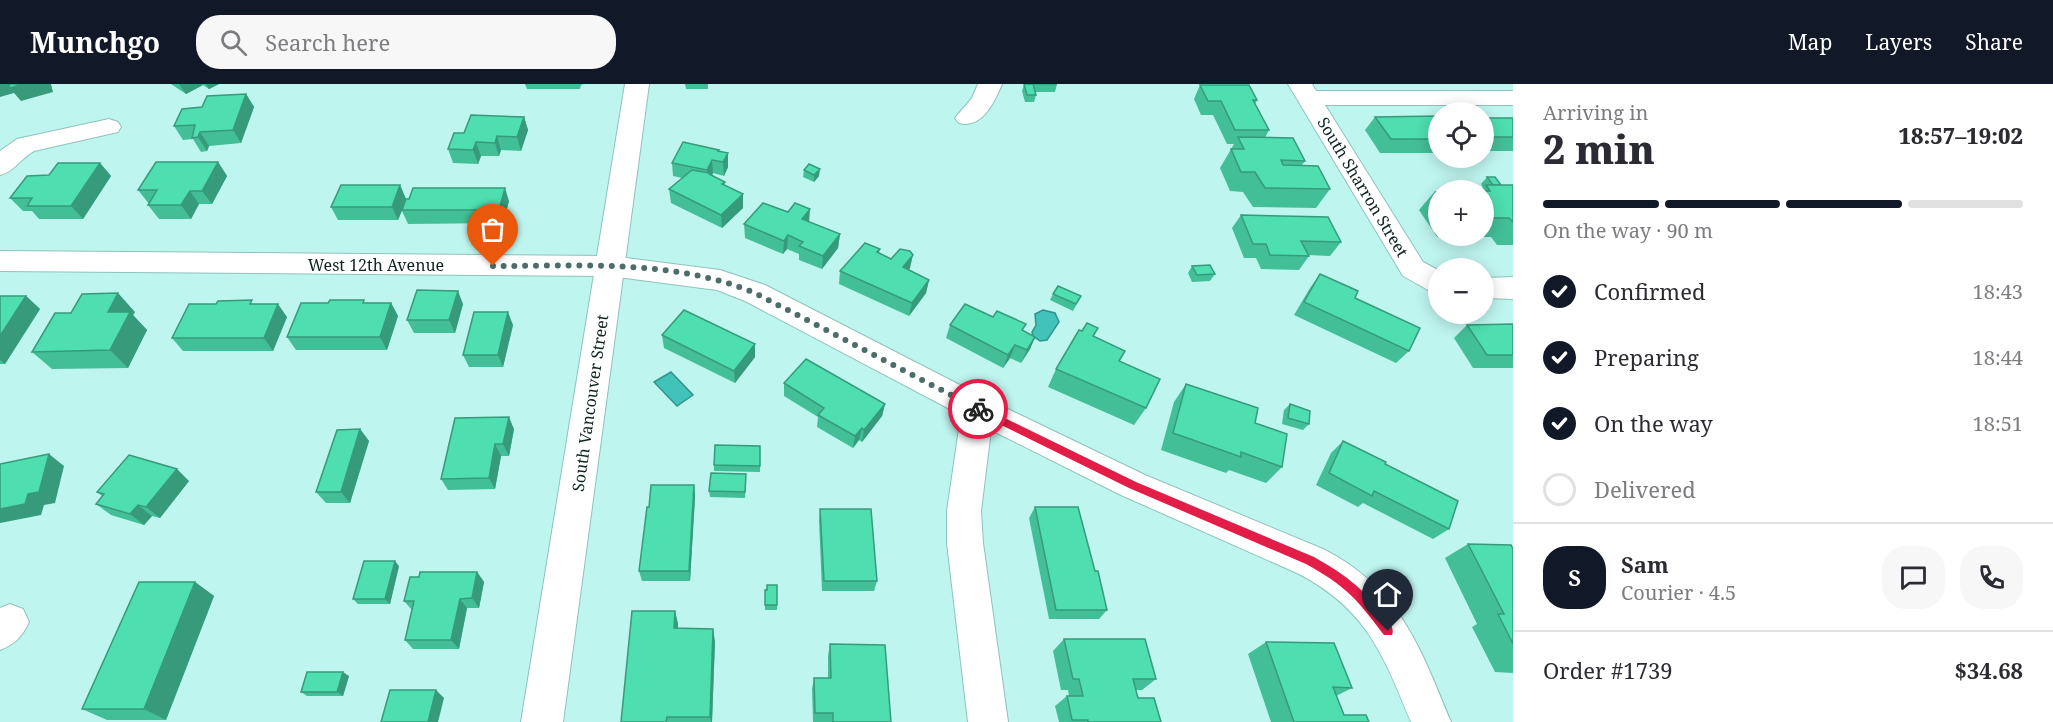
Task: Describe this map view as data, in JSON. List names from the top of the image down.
{
  "streets": {
    "street": ["South Sharron Street", "West 12th Avenue", "South Vancouver Street"]
  },
  "crossings": [
    ["West 12th Avenue", "South Vancouver Street"]
  ],
  "page": {
    "header": "Munchgo",
    "search": "Search here",
    "nav": ["Map", "Layers", "Share"],
    "heading": ["2 min", "Arriving in", "18:57–19:02"],
    "panel": [
      "Sam",
      "Courier · 4.5",
      "Order #1739",
      "$34.68"
    ],
    "map_buttons": ["+", "−"],
    "bar": "On the way · 90 m",
    "list": [
      ["Confirmed", "18:43"],
      ["Preparing", "18:44"],
      ["On the way", "18:51"],
      "Delivered"
    ],
    "round": "S"
  }
}
